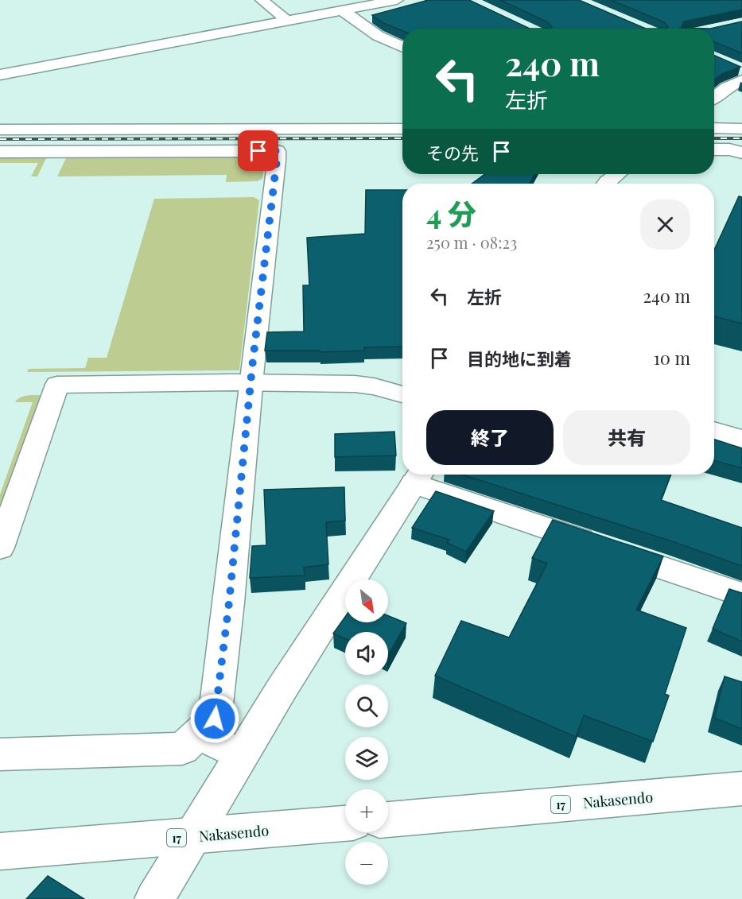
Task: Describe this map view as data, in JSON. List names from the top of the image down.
{
  "streets": {
    "main road": ["Nakasendo", "17"]
  },
  "north": "bottom right",
  "page": {
    "turn": ["240 m", "左折"],
    "then": "その先",
    "heading": ["4 分", "250 m · 08:23"],
    "list": [
      {
        "name": "左折",
        "value": "240 m"
      },
      {
        "name": "目的地に到着",
        "value": "10 m"
      }
    ],
    "buttons": ["終了", "共有"],
    "map_buttons": ["+", "−"]
  }
}
